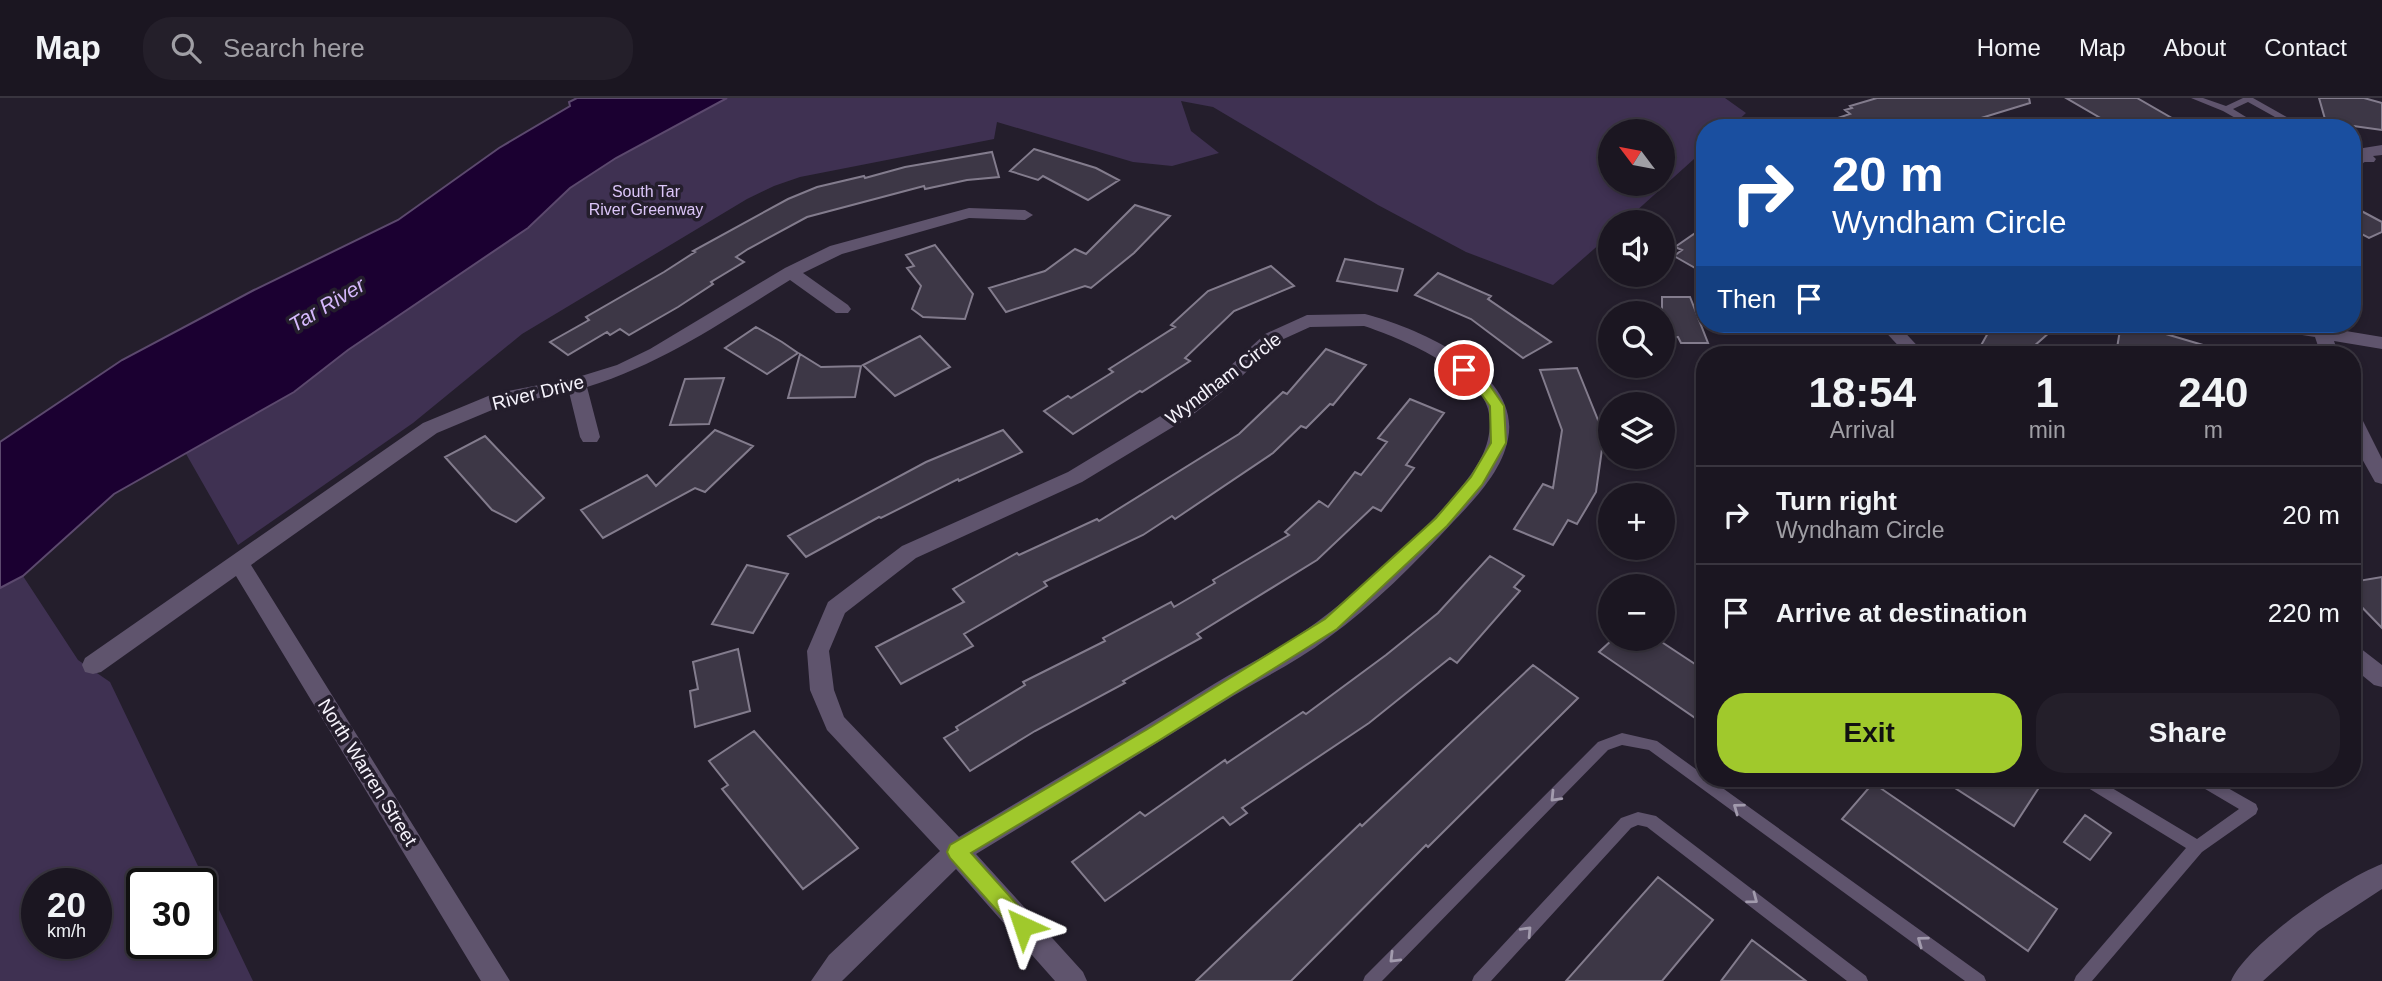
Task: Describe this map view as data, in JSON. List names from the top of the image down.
{
  "streets": {
    "street": ["Wyndham Circle", "River Drive", "North Warren Street"]
  },
  "crossings": [
    ["River Drive", "North Warren Street"]
  ],
  "water": ["Tar River"],
  "parks": ["South Tar River Greenway"],
  "north": "top left",
  "page": {
    "header": "Map",
    "search": "Search here",
    "nav": [
      "Home",
      "Map",
      "About",
      "Contact"
    ],
    "map_buttons": ["+", "−"],
    "turn": ["20 m", "Wyndham Circle"],
    "then": "Then",
    "eta": [
      "18:54",
      "Arrival",
      "1",
      "min",
      "240",
      "m"
    ],
    "list": [
      {
        "name": "Turn right",
        "note": "Wyndham Circle",
        "value": "20 m"
      },
      {
        "name": "Arrive at destination",
        "value": "220 m"
      }
    ],
    "buttons": ["Exit", "Share"],
    "speed": "20 km/h",
    "limit": "30"
  }
}
